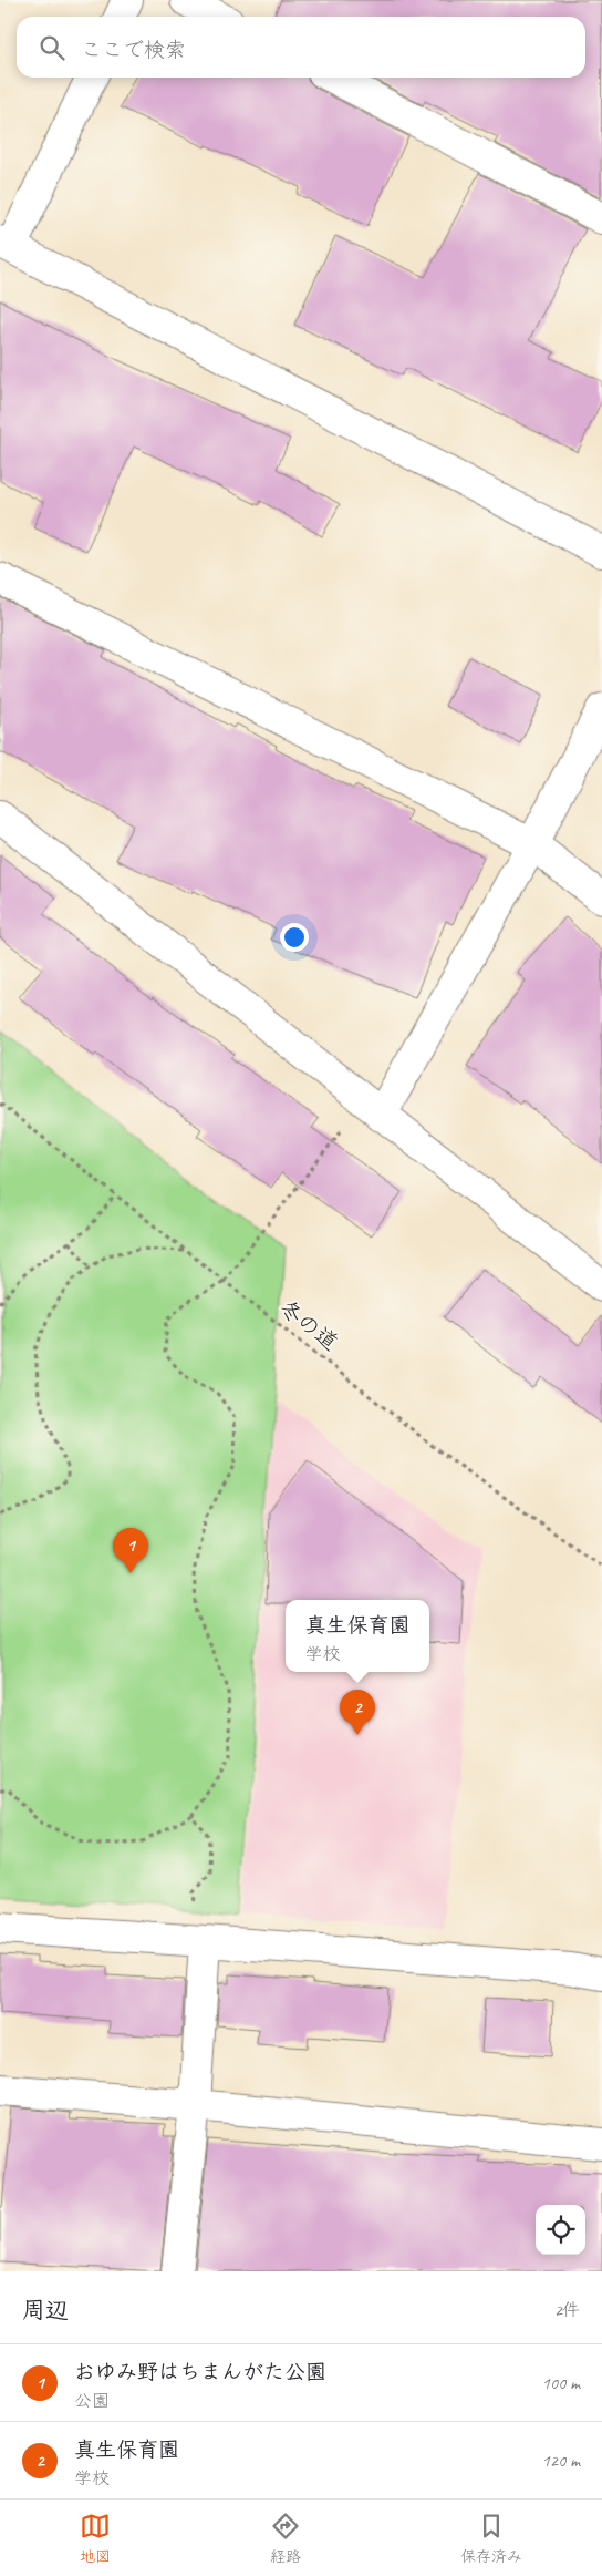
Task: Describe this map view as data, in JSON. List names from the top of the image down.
{
  "streets": {
    "path": ["冬の道"]
  },
  "page": {
    "search": "ここで検索",
    "pins": ["1", "2"],
    "popup": ["真生保育園", "学校"],
    "heading": ["周辺", "2件"],
    "list": [
      {
        "mark": "1",
        "name": "おゆみ野はちまんがた公園",
        "note": "公園",
        "value": "100 m"
      },
      {
        "mark": "2",
        "name": "真生保育園",
        "note": "学校",
        "value": "120 m"
      }
    ],
    "nav": ["地図", "経路", "保存済み"]
  }
}
